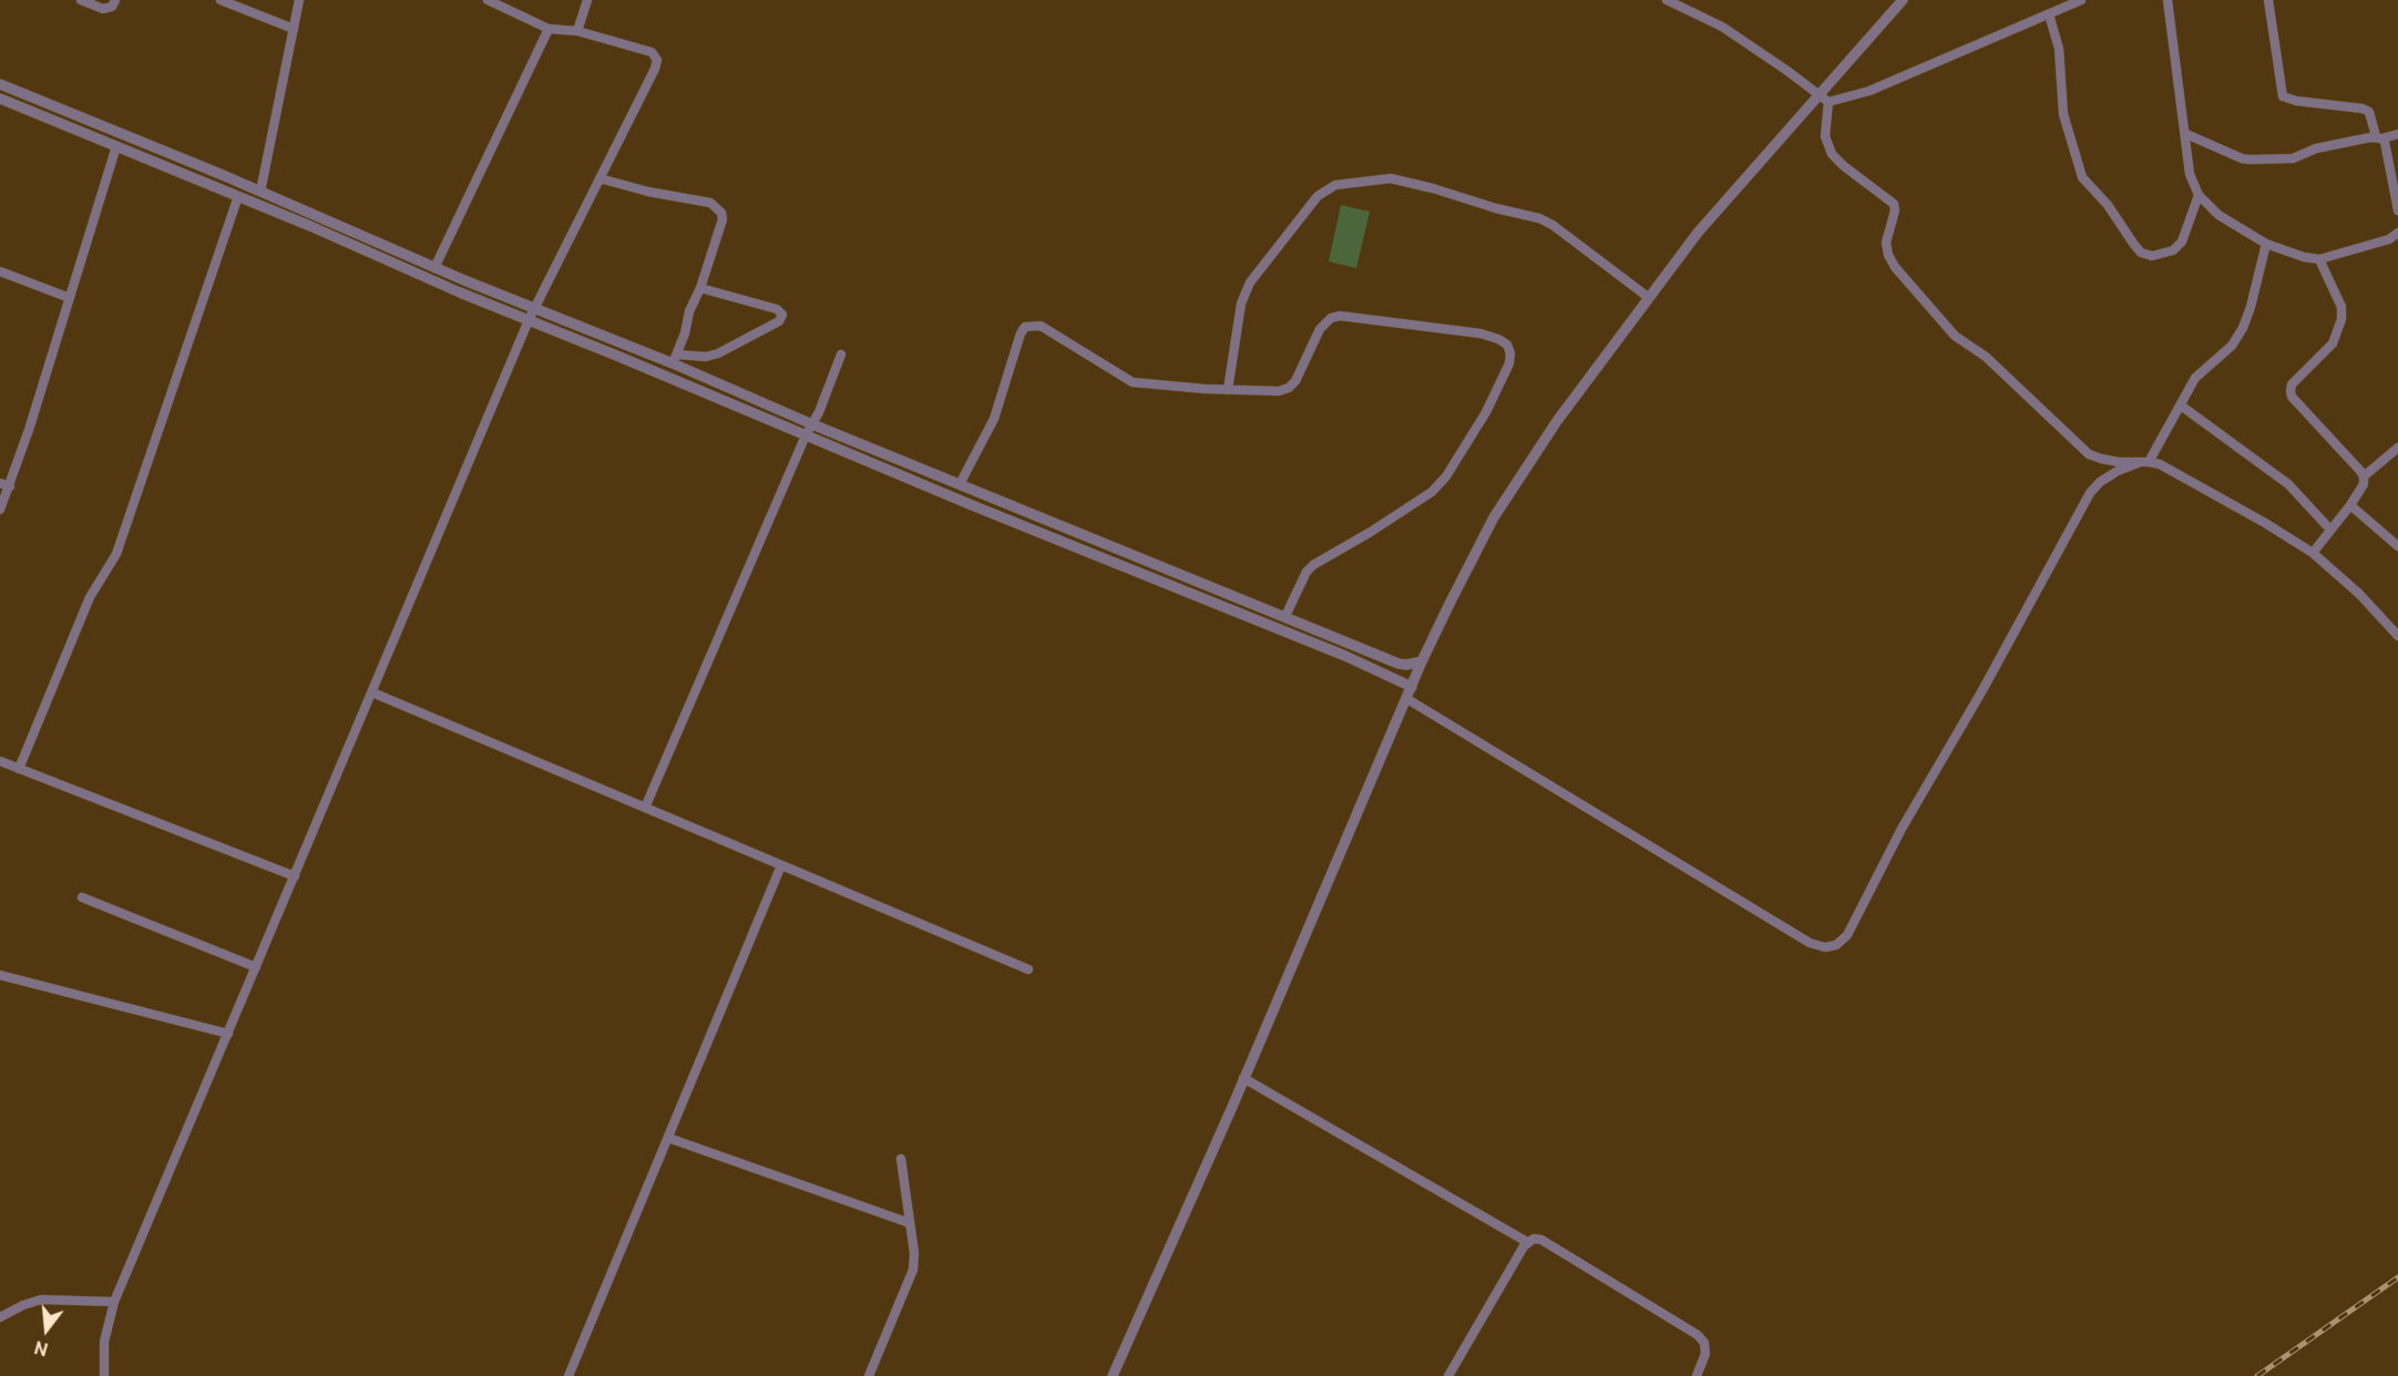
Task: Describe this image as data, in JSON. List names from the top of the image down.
{
  "north": "bottom"
}
